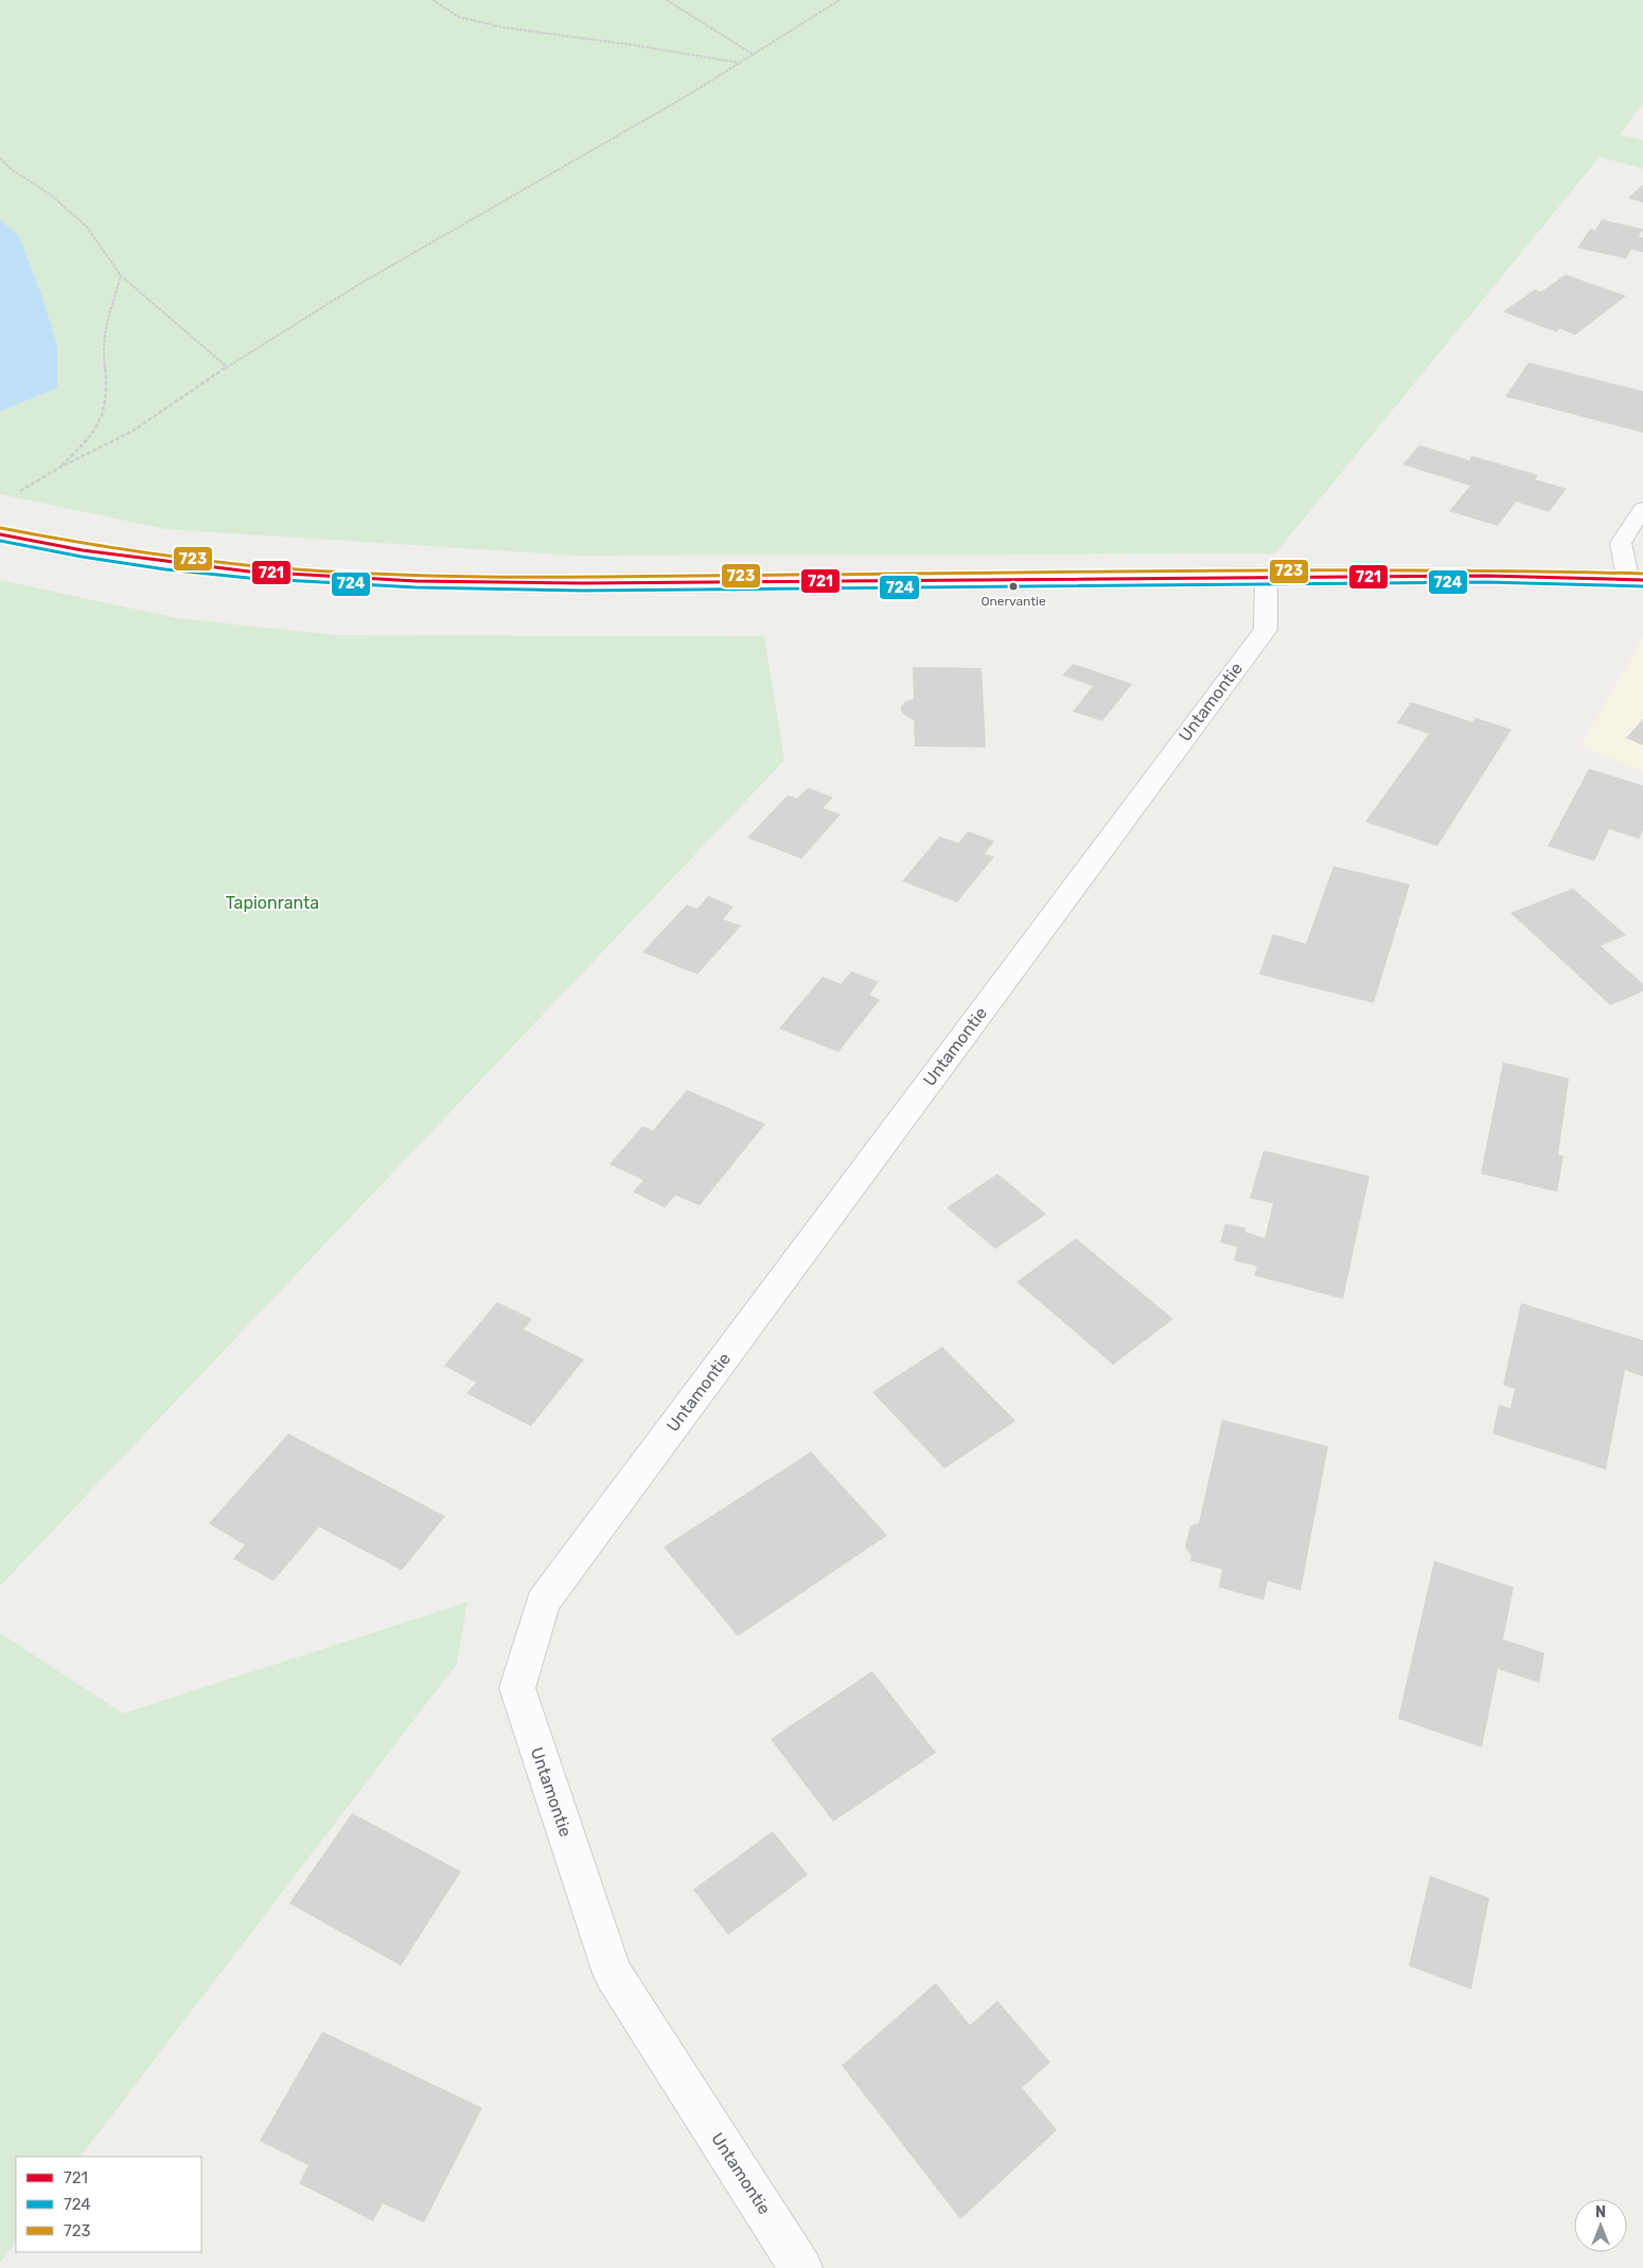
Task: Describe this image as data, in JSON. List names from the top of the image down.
{
  "streets": {
    "street": ["Untamontie"]
  },
  "parks": ["Tapionranta"],
  "places": ["Onervantie"],
  "lines": ["transit line 723", "transit line 721", "transit line 724"],
  "legend": ["721", "724", "723"],
  "north": "top"
}
